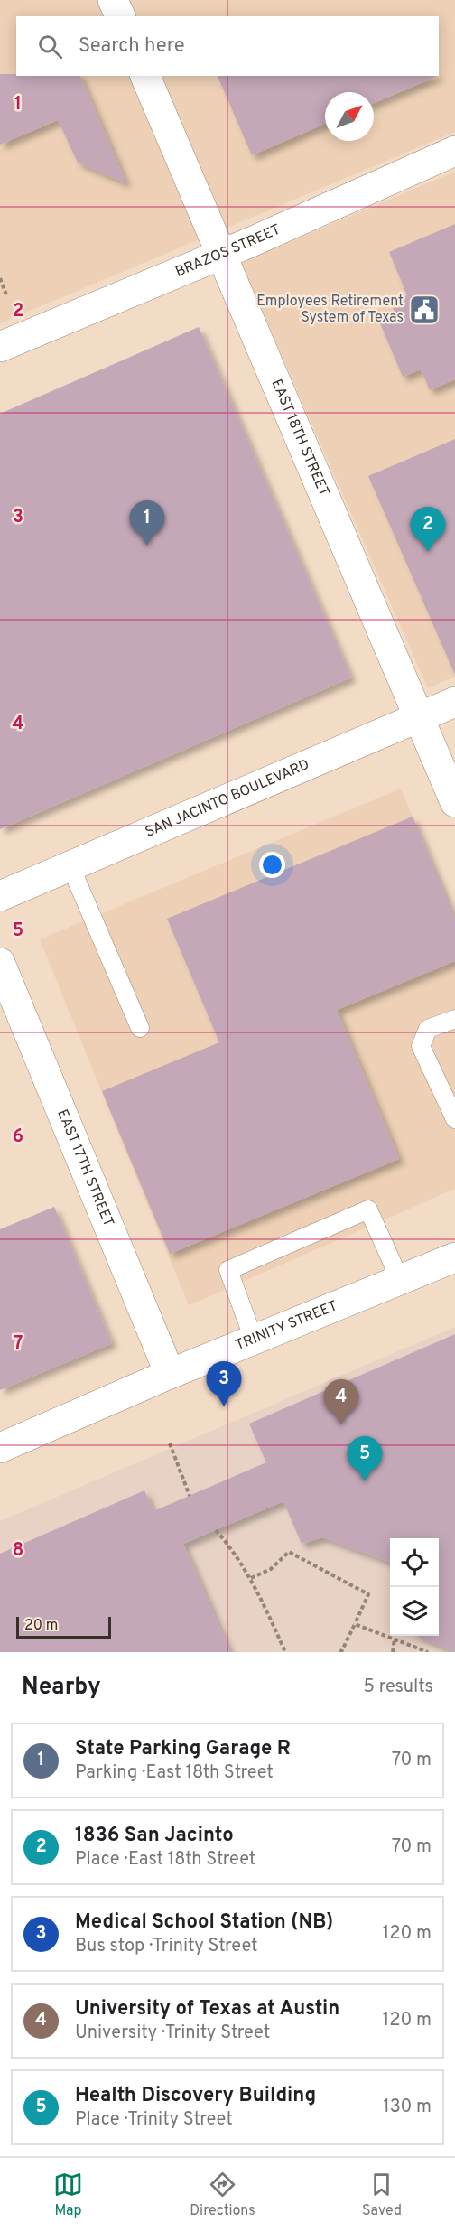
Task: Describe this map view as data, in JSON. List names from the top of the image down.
{
  "streets": {
    "street": [
      "BRAZOS STREET",
      "EAST 18TH STREET",
      "SAN JACINTO BOULEVARD",
      "EAST 17TH STREET",
      "TRINITY STREET"
    ]
  },
  "crossings": [
    ["BRAZOS STREET", "EAST 18TH STREET"],
    ["EAST 18TH STREET", "SAN JACINTO BOULEVARD"],
    ["EAST 17TH STREET", "TRINITY STREET"]
  ],
  "places": {
    "public building": ["Employees Retirement System of Texas"]
  },
  "scale_bar": "20 m",
  "north": "top right",
  "page": {
    "search": "Search here",
    "pins": [
      "1",
      "2",
      "3",
      "4",
      "5"
    ],
    "scale": "20 m",
    "heading": ["Nearby", "5 results"],
    "list": [
      {
        "mark": "1",
        "name": "State Parking Garage R",
        "note": "Parking · East 18th Street",
        "value": "70 m"
      },
      {
        "mark": "2",
        "name": "1836 San Jacinto",
        "note": "Place · East 18th Street",
        "value": "70 m"
      },
      {
        "mark": "3",
        "name": "Medical School Station (NB)",
        "note": "Bus stop · Trinity Street",
        "value": "120 m"
      },
      {
        "mark": "4",
        "name": "University of Texas at Austin",
        "note": "University · Trinity Street",
        "value": "120 m"
      },
      {
        "mark": "5",
        "name": "Health Discovery Building",
        "note": "Place · Trinity Street",
        "value": "130 m"
      }
    ],
    "nav": ["Map", "Directions", "Saved"]
  },
  "grid": {
    "rows": [
      "1",
      "2",
      "3",
      "4",
      "5",
      "6",
      "7",
      "8"
    ]
  }
}
